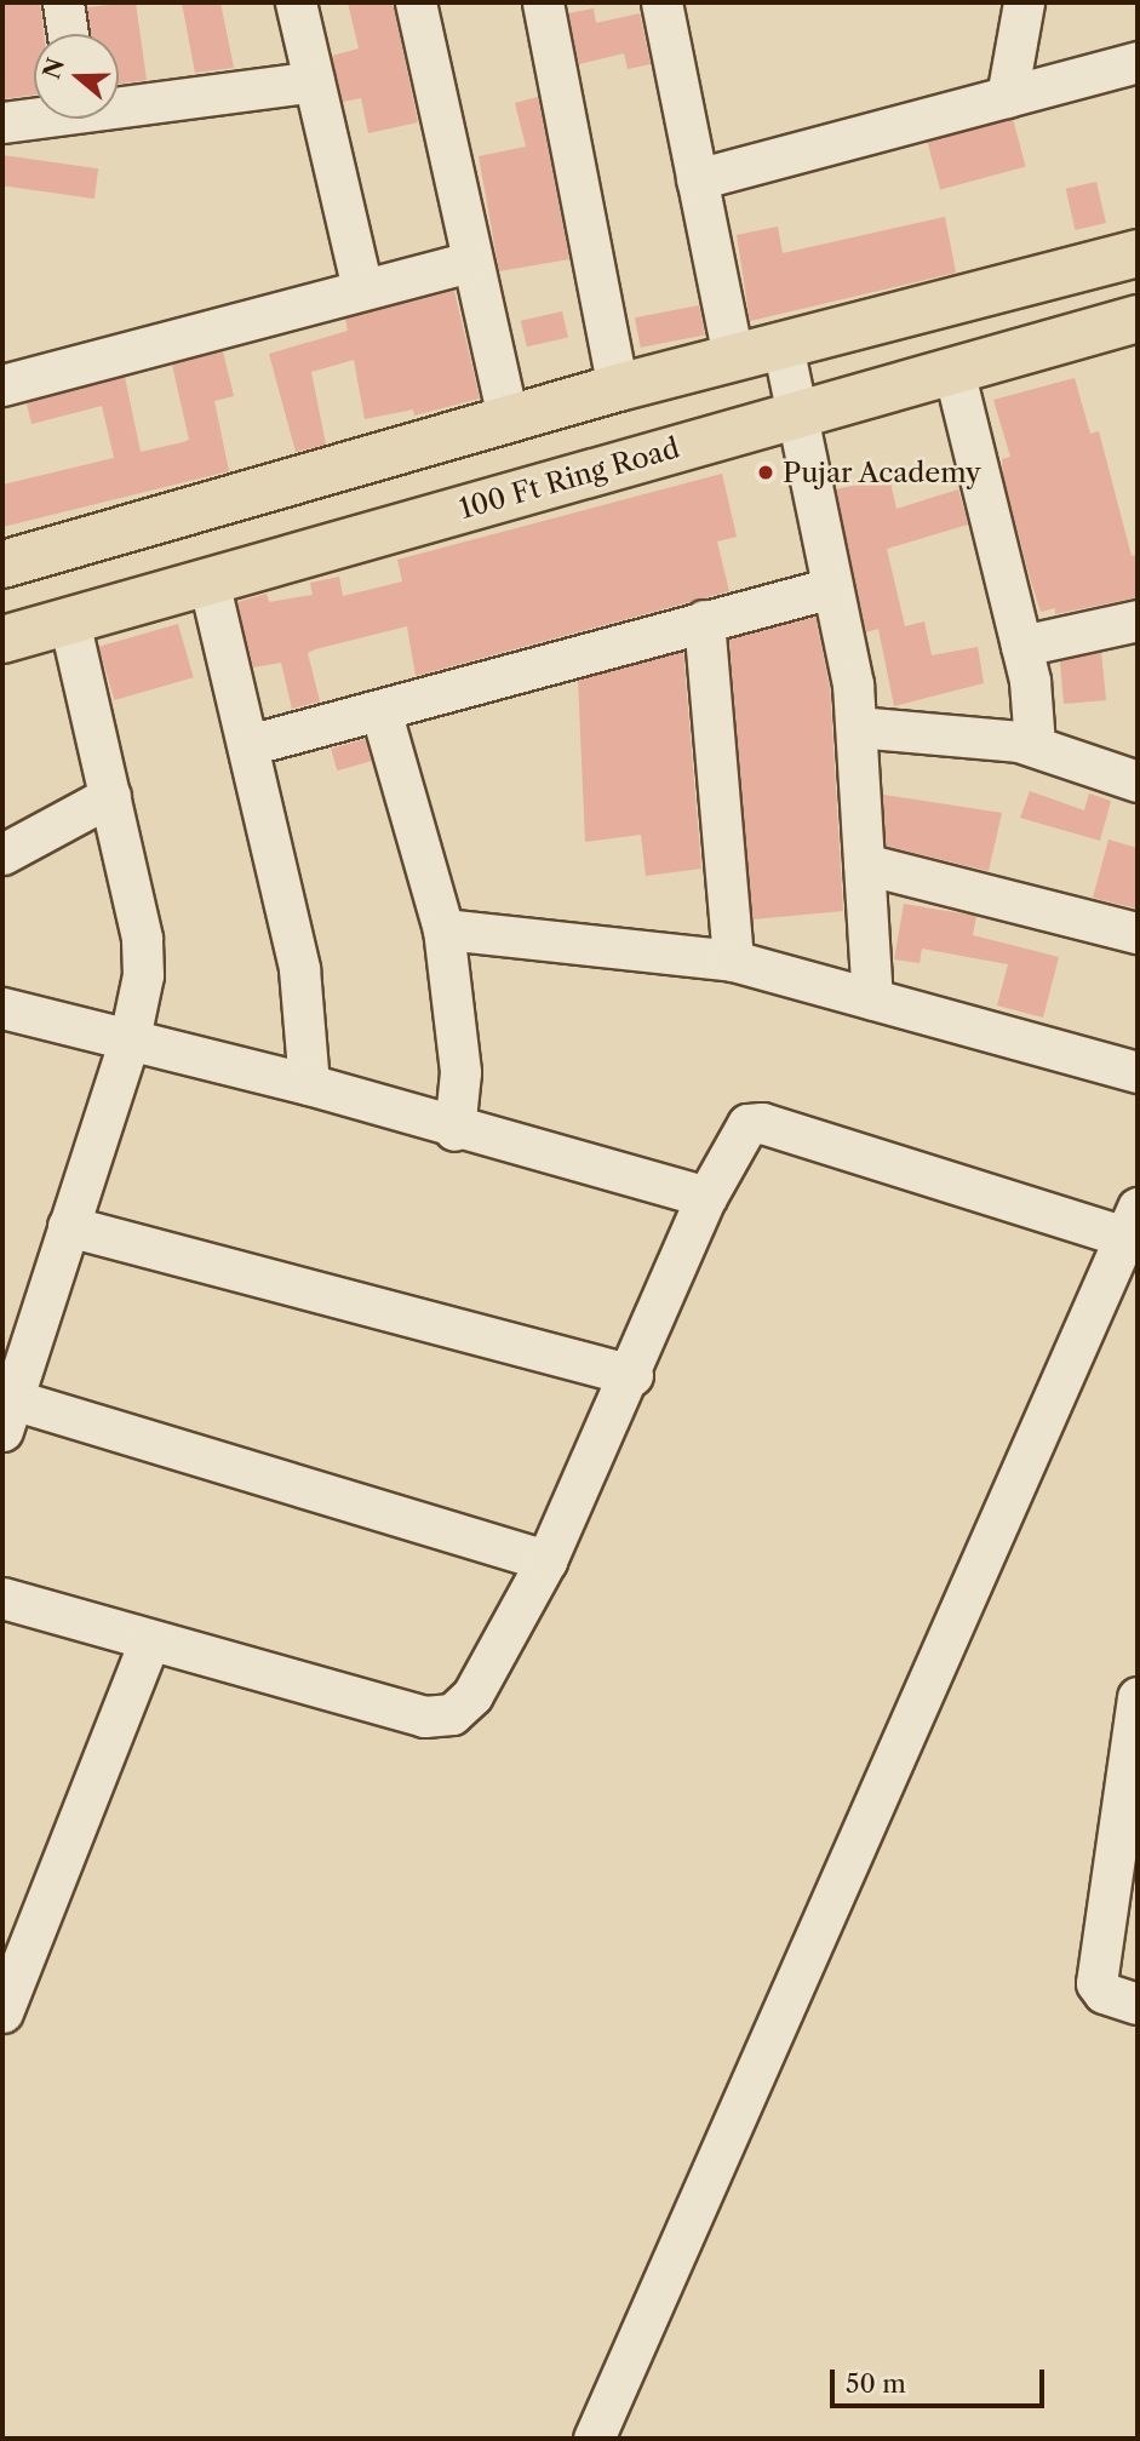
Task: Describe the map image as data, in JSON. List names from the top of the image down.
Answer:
{
  "streets": {
    "main road": ["100 Ft Ring Road"]
  },
  "places": ["Pujar Academy"],
  "scale_bar": "50 m",
  "north": "left"
}
